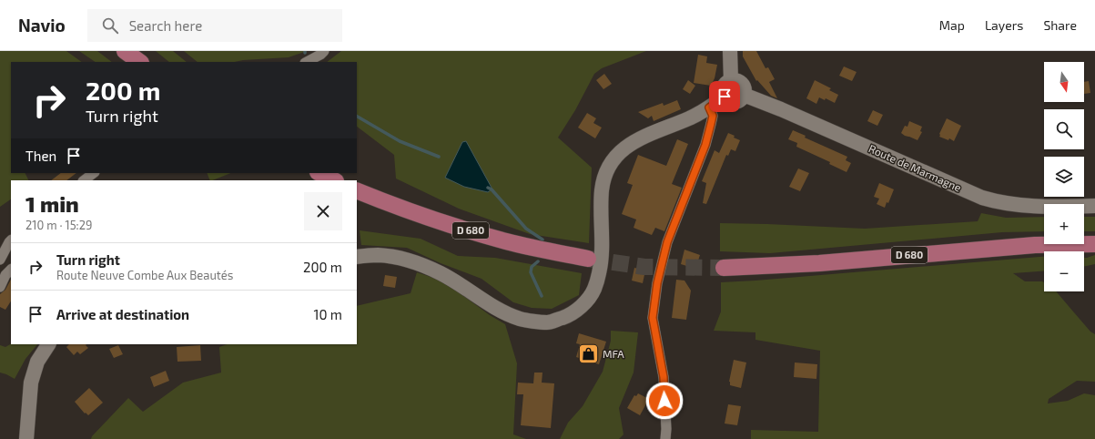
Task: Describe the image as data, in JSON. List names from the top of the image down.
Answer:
{
  "streets": {
    "main road": ["Route de Marmagne", "D 680"]
  },
  "places": {
    "shop": ["MFA"]
  },
  "north": "bottom",
  "page": {
    "header": "Navio",
    "search": "Search here",
    "nav": ["Map", "Layers", "Share"],
    "map_buttons": ["+", "−"],
    "turn": ["200 m", "Turn right"],
    "then": "Then",
    "heading": ["1 min", "210 m · 15:29"],
    "list": [
      {
        "name": "Turn right",
        "note": "Route Neuve Combe Aux Beautés",
        "value": "200 m"
      },
      {
        "name": "Arrive at destination",
        "value": "10 m"
      }
    ]
  }
}
